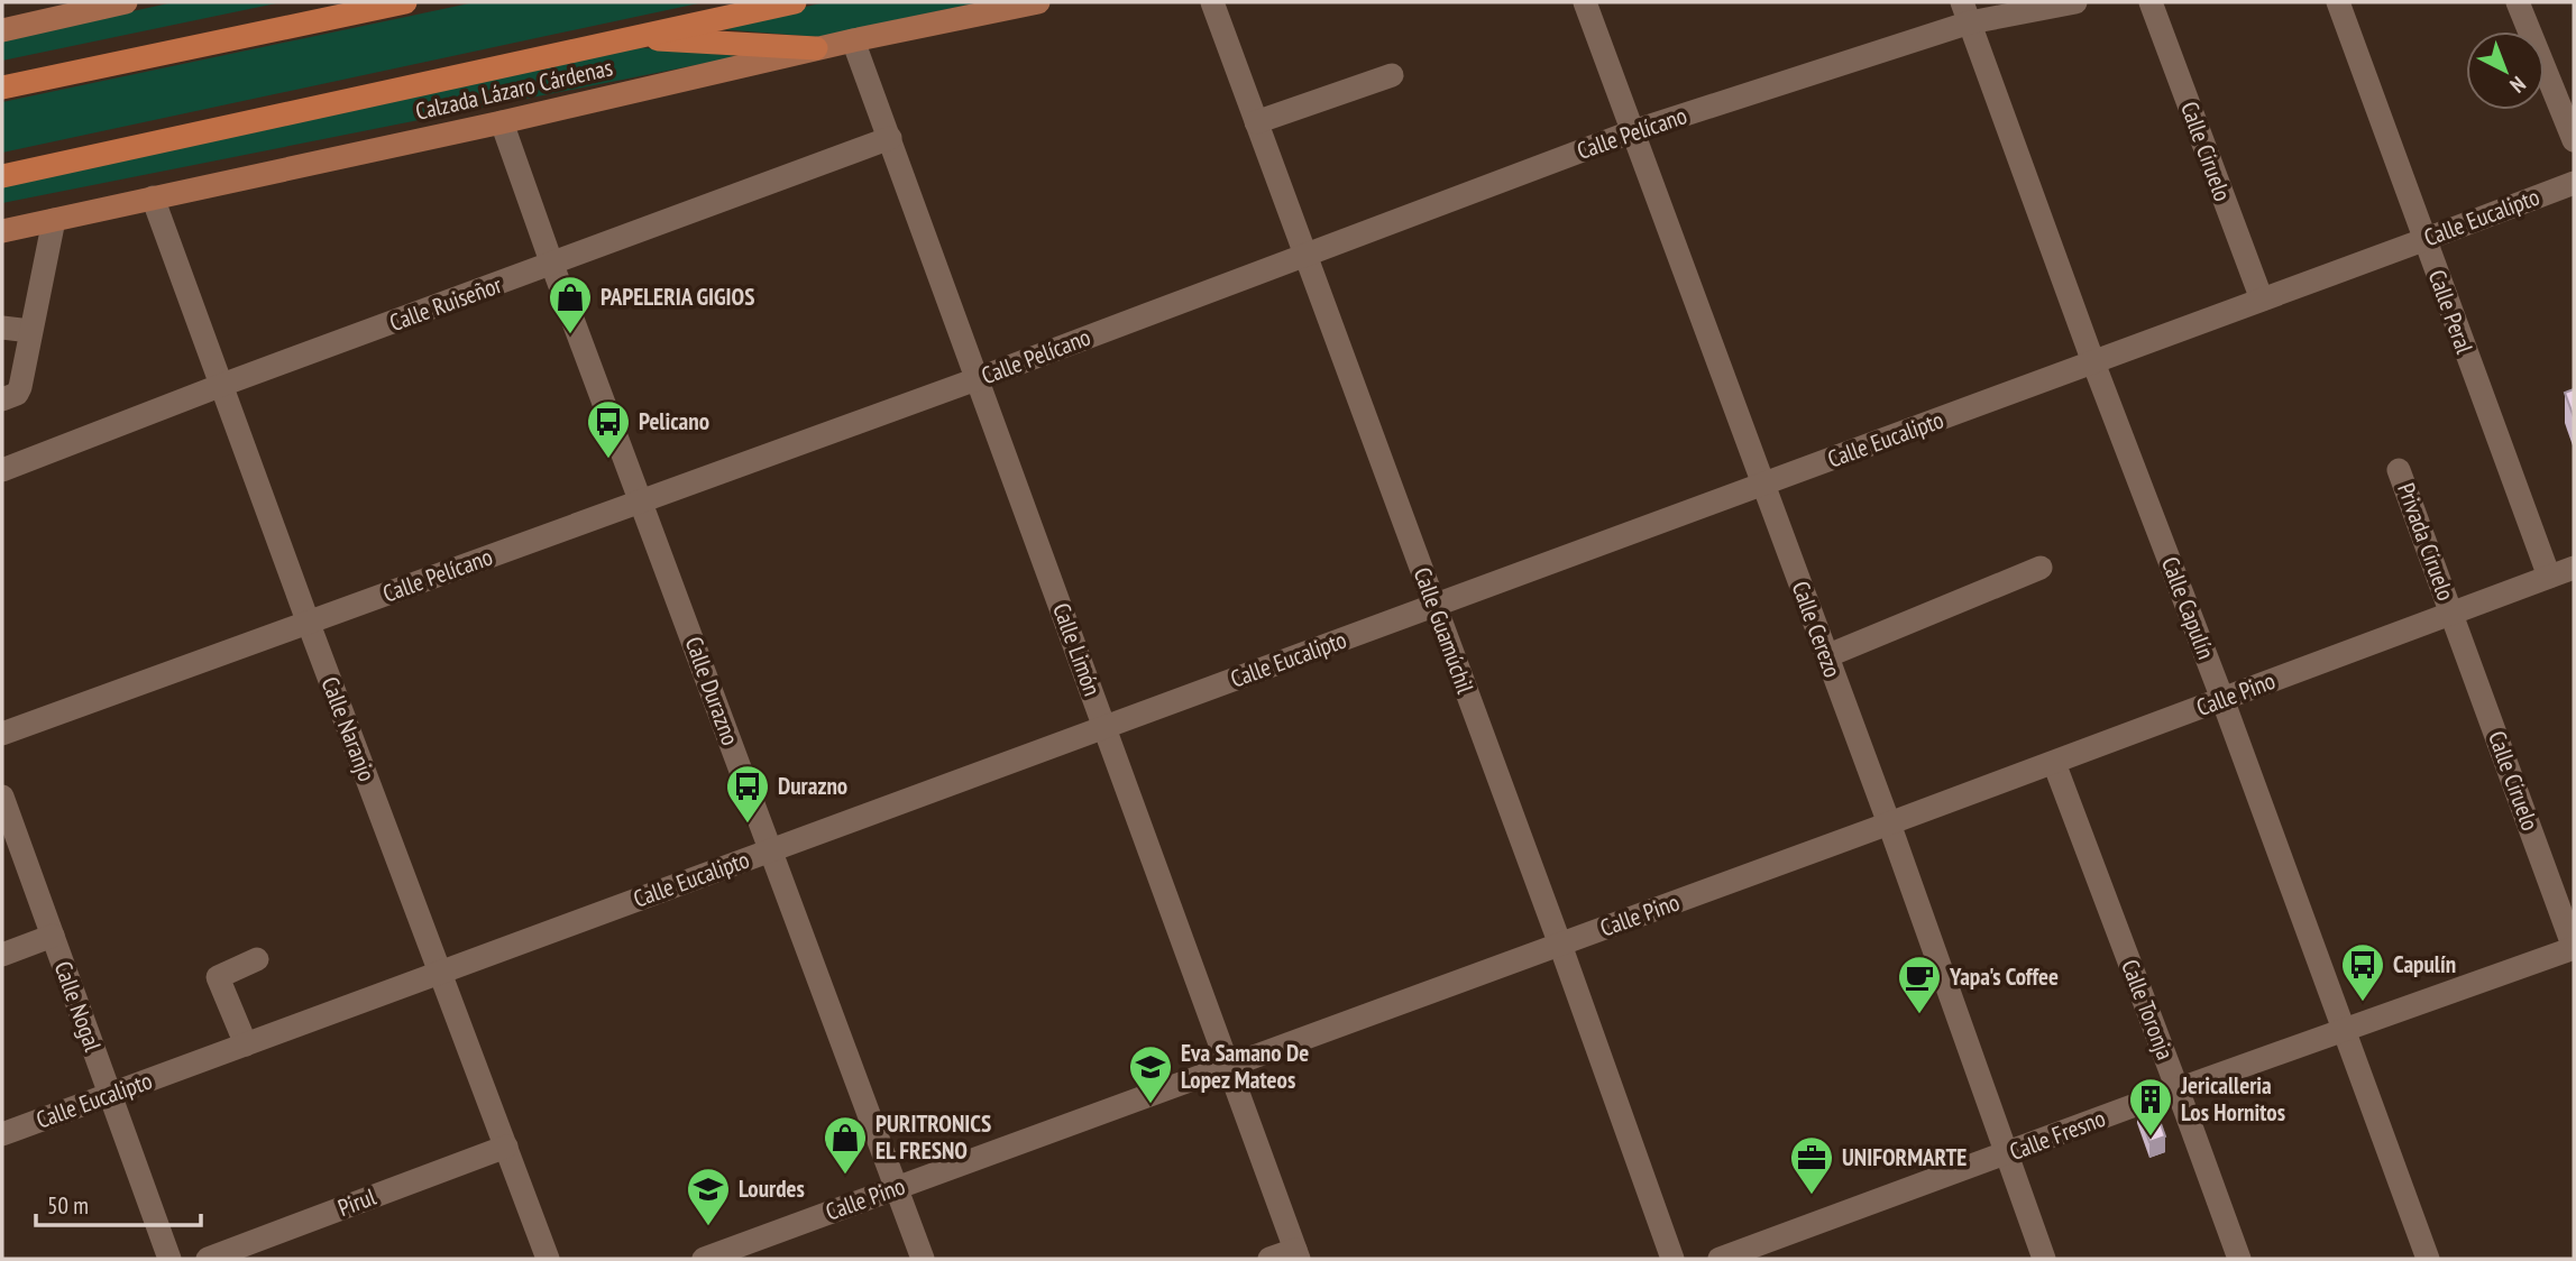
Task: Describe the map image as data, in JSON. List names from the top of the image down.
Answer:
{
  "streets": {
    "highway": ["Calzada Lázaro Cárdenas"],
    "street": [
      "Calle Pelícano",
      "Calle Ciruelo",
      "Calle Eucalipto",
      "Calle Ruiseñor",
      "Calle Peral",
      "Privada Ciruelo",
      "Calle Capulín",
      "Calle Cerezo",
      "Calle Guamúchil",
      "Calle Limón",
      "Calle Durazno",
      "Calle Pino",
      "Calle Naranjo",
      "Calle Nogal",
      "Calle Toronja",
      "Calle Fresno",
      "Pirul"
    ]
  },
  "crossings": [
    ["Calzada Lázaro Cárdenas", "Calle Limón"],
    ["Calzada Lázaro Cárdenas", "Calle Durazno"],
    ["Calzada Lázaro Cárdenas", "Calle Naranjo"],
    ["Calle Pelícano", "Calle Capulín"],
    ["Calle Pelícano", "Calle Cerezo"],
    ["Calle Pelícano", "Calle Guamúchil"],
    ["Calle Pelícano", "Calle Limón"],
    ["Calle Pelícano", "Calle Durazno"],
    ["Calle Pelícano", "Calle Naranjo"],
    ["Calle Ciruelo", "Calle Eucalipto"],
    ["Calle Ciruelo", "Privada Ciruelo"],
    ["Calle Ciruelo", "Calle Pino"],
    ["Calle Ciruelo", "Calle Fresno"],
    ["Calle Eucalipto", "Calle Peral"],
    ["Calle Eucalipto", "Calle Capulín"],
    ["Calle Eucalipto", "Calle Cerezo"],
    ["Calle Eucalipto", "Calle Guamúchil"],
    ["Calle Eucalipto", "Calle Limón"],
    ["Calle Eucalipto", "Calle Durazno"],
    ["Calle Eucalipto", "Calle Naranjo"],
    ["Calle Eucalipto", "Calle Nogal"],
    ["Calle Ruiseñor", "Calle Limón"],
    ["Calle Ruiseñor", "Calle Durazno"],
    ["Calle Ruiseñor", "Calle Naranjo"],
    ["Calle Peral", "Calle Pino"],
    ["Privada Ciruelo", "Calle Pino"],
    ["Calle Capulín", "Calle Pino"],
    ["Calle Capulín", "Calle Fresno"],
    ["Calle Cerezo", "Calle Pino"],
    ["Calle Cerezo", "Calle Fresno"],
    ["Calle Guamúchil", "Calle Pino"],
    ["Calle Limón", "Calle Pino"],
    ["Calle Durazno", "Calle Pino"],
    ["Calle Pino", "Calle Toronja"],
    ["Calle Naranjo", "Pirul"],
    ["Calle Toronja", "Calle Fresno"]
  ],
  "places": {
    "shop": ["PAPELERIA GIGIOS", "PURITRONICS EL FRESNO"],
    "bus stop": ["Pelicano", "Durazno", "Capulín"],
    "cafe": ["Yapa's Coffee"],
    "school or university": ["Eva Samano De Lopez Mateos", "Lourdes"],
    "building": ["Jericalleria Los Hornitos"],
    "office": ["UNIFORMARTE"]
  },
  "scale_bar": "50 m",
  "north": "bottom right"
}
